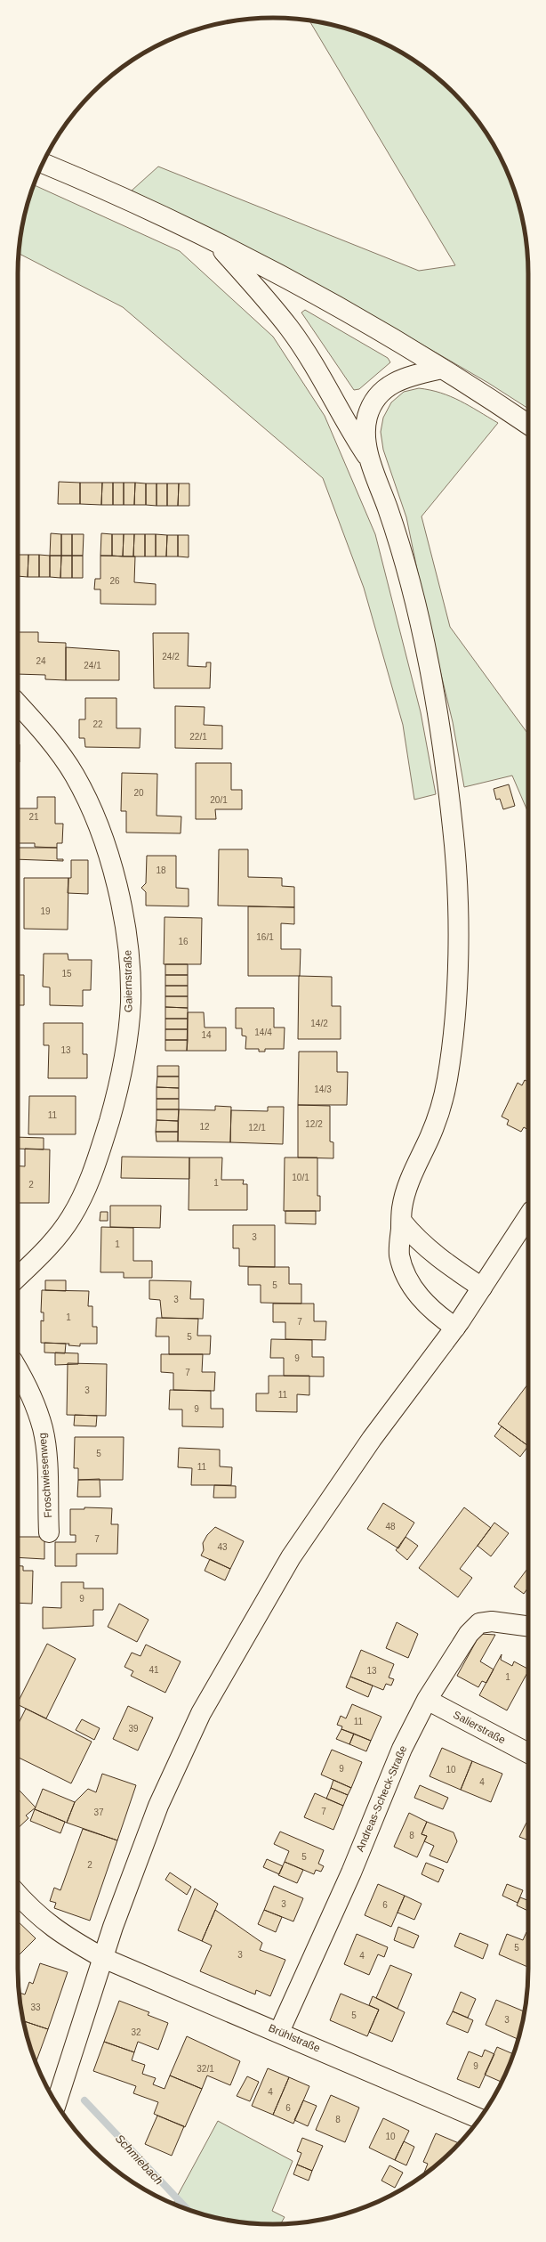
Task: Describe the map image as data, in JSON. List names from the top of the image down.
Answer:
{
  "streets": {
    "main road": [
      "Gaiernstraße",
      "Froschwiesenweg",
      "Salierstraße",
      "Andreas-Scheck-Straße",
      "Brühlstraße"
    ]
  },
  "crossings": [
    ["Salierstraße", "Andreas-Scheck-Straße"],
    ["Andreas-Scheck-Straße", "Brühlstraße"]
  ],
  "water": ["Schmiebach"],
  "house_numbers": [
    "26",
    "24/2",
    "24",
    "24/1",
    "22",
    "22/1",
    "20",
    "20/1",
    "21",
    "18",
    "19",
    "16/1",
    "16",
    "15",
    "14/2",
    "14/4",
    "14",
    "13",
    "14/3",
    "11",
    "12/2",
    "12",
    "12/1",
    "10/1",
    "1",
    "2",
    "3",
    "1",
    "5",
    "3",
    "1",
    "7",
    "5",
    "9",
    "7",
    "3",
    "11",
    "9",
    "5",
    "11",
    "48",
    "7",
    "43",
    "9",
    "41",
    "13",
    "1",
    "11",
    "39",
    "9",
    "10",
    "4",
    "7",
    "37",
    "8",
    "5",
    "2",
    "3",
    "6",
    "5",
    "3",
    "4",
    "33",
    "5",
    "3",
    "32",
    "9",
    "32/1",
    "4",
    "6",
    "8",
    "10"
  ]
}
